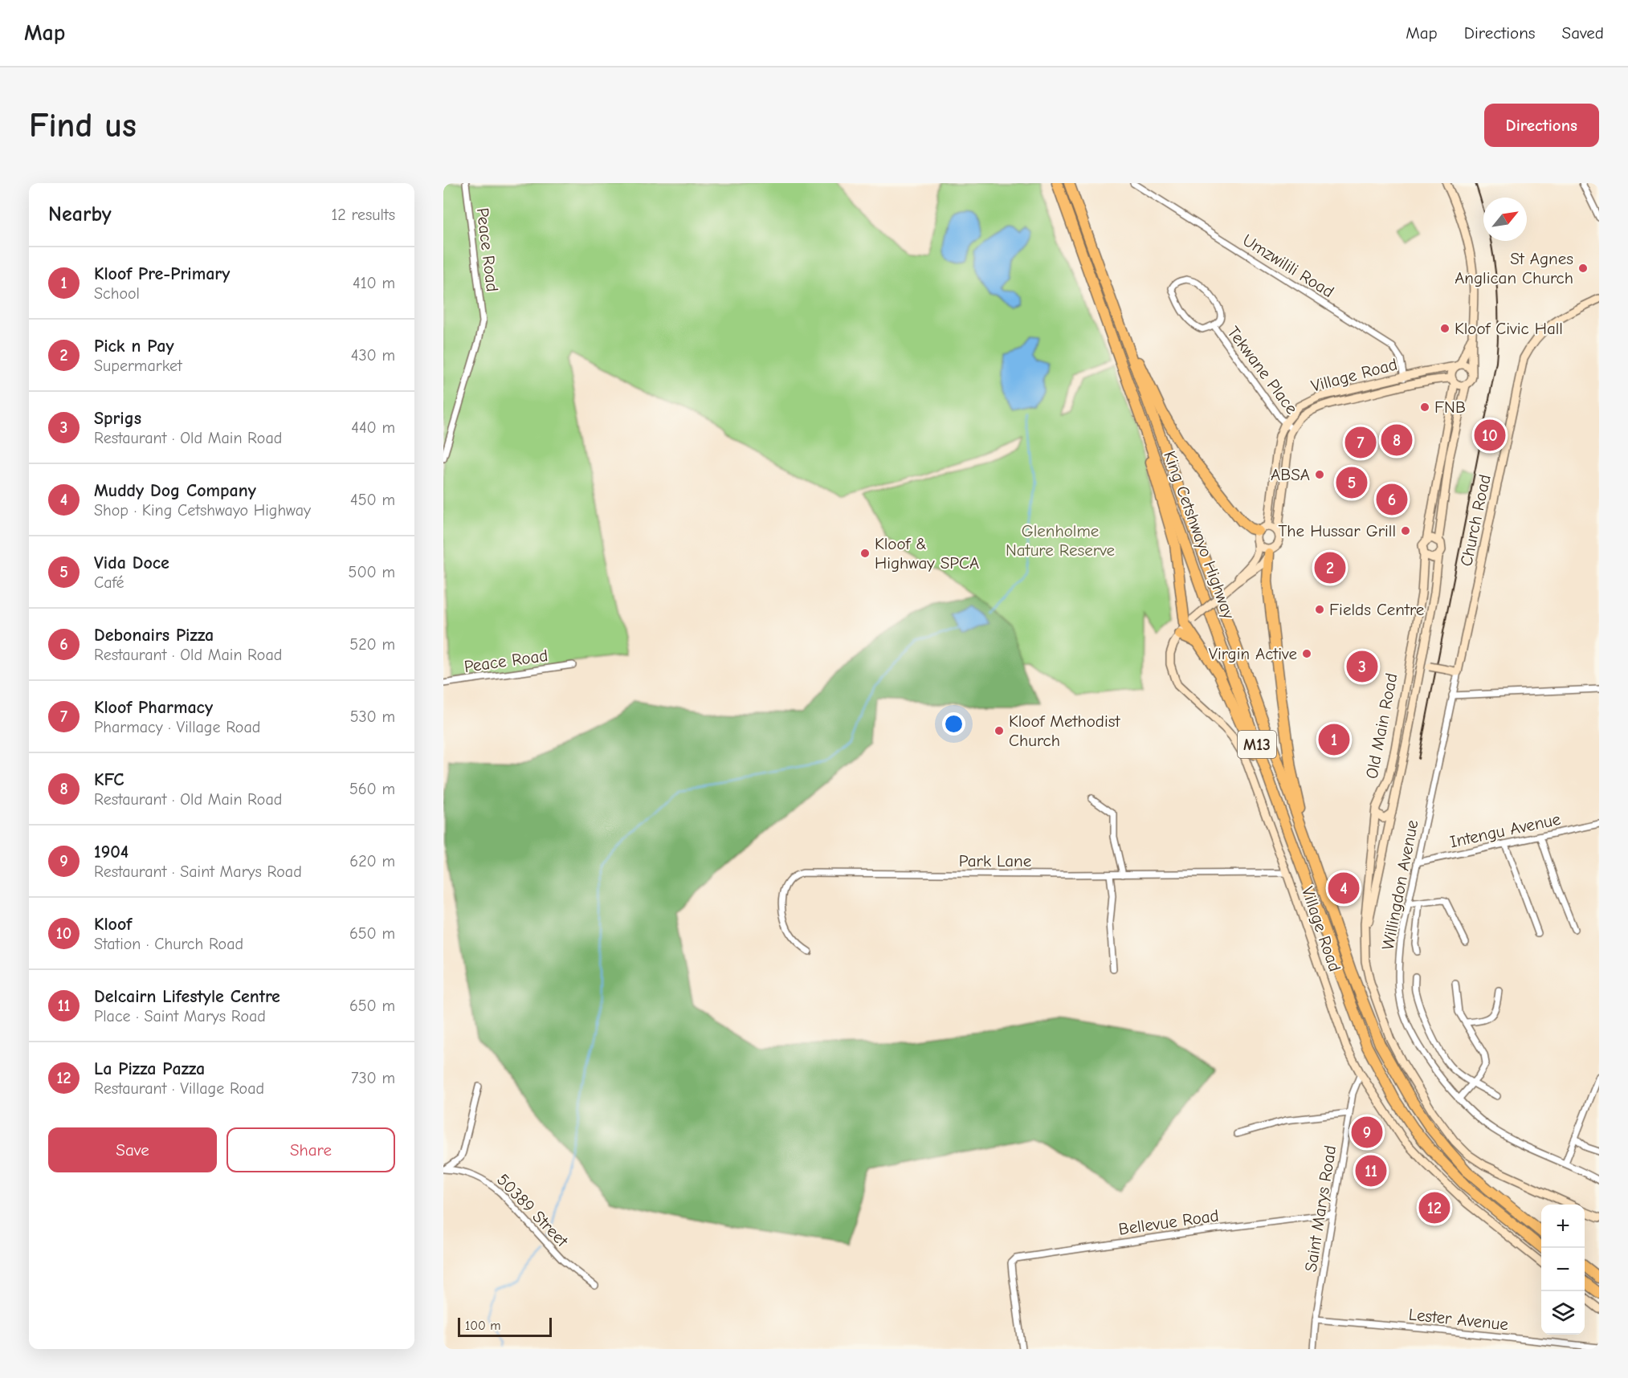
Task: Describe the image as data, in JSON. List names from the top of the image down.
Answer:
{
  "streets": {
    "highway": ["King Cetshwayo Highway", "M13"],
    "main road": ["Village Road", "Church Road", "Old Main Road"],
    "street": [
      "Peace Road",
      "Umzwilili Road",
      "Tekwane Place",
      "Intengu Avenue",
      "Park Lane",
      "Willingdon Avenue",
      "Saint Marys Road",
      "50389 Street",
      "Bellevue Road",
      "Lester Avenue"
    ]
  },
  "crossings": [
    ["Umzwilili Road", "Village Road"],
    ["Tekwane Place", "Village Road"],
    ["Village Road", "Park Lane"],
    ["Village Road", "Saint Marys Road"],
    ["Church Road", "Willingdon Avenue"],
    ["Intengu Avenue", "Willingdon Avenue"],
    ["Saint Marys Road", "Bellevue Road"],
    ["Saint Marys Road", "Lester Avenue"]
  ],
  "parks": ["Glenholme Nature Reserve"],
  "places": [
    "St Agnes Anglican Church",
    "Kloof Civic Hall",
    "FNB",
    "ABSA",
    "The Hussar Grill",
    "Kloof & Highway SPCA",
    "Fields Centre",
    "Virgin Active",
    "Kloof Methodist Church"
  ],
  "scale_bar": "100 m",
  "north": "top right",
  "page": {
    "header": "Map",
    "nav": ["Map", "Directions", "Saved"],
    "buttons": [
      "Directions",
      ["Save", "Share"]
    ],
    "title": "Find us",
    "heading": ["Nearby", "12 results"],
    "list": [
      {
        "mark": "1",
        "name": "Kloof Pre-Primary",
        "note": "School",
        "value": "410 m"
      },
      {
        "mark": "2",
        "name": "Pick n Pay",
        "note": "Supermarket",
        "value": "430 m"
      },
      {
        "mark": "3",
        "name": "Sprigs",
        "note": "Restaurant · Old Main Road",
        "value": "440 m"
      },
      {
        "mark": "4",
        "name": "Muddy Dog Company",
        "note": "Shop · King Cetshwayo Highway",
        "value": "450 m"
      },
      {
        "mark": "5",
        "name": "Vida Doce",
        "note": "Café",
        "value": "500 m"
      },
      {
        "mark": "6",
        "name": "Debonairs Pizza",
        "note": "Restaurant · Old Main Road",
        "value": "520 m"
      },
      {
        "mark": "7",
        "name": "Kloof Pharmacy",
        "note": "Pharmacy · Village Road",
        "value": "530 m"
      },
      {
        "mark": "8",
        "name": "KFC",
        "note": "Restaurant · Old Main Road",
        "value": "560 m"
      },
      {
        "mark": "9",
        "name": "1904",
        "note": "Restaurant · Saint Marys Road",
        "value": "620 m"
      },
      {
        "mark": "10",
        "name": "Kloof",
        "note": "Station · Church Road",
        "value": "650 m"
      },
      {
        "mark": "11",
        "name": "Delcairn Lifestyle Centre",
        "note": "Place · Saint Marys Road",
        "value": "650 m"
      },
      {
        "mark": "12",
        "name": "La Pizza Pazza",
        "note": "Restaurant · Village Road",
        "value": "730 m"
      }
    ],
    "pins": [
      "10",
      "8",
      "7",
      "5",
      "6",
      "2",
      "3",
      "1",
      "4",
      "9",
      "11",
      "12"
    ],
    "map_buttons": ["+", "−"],
    "scale": "100 m"
  }
}
